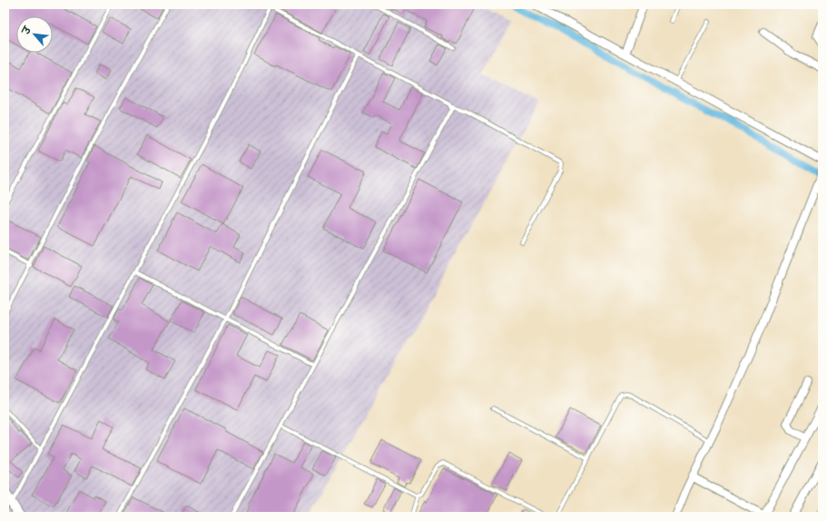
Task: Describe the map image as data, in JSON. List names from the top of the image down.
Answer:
{
  "north": "top left"
}
